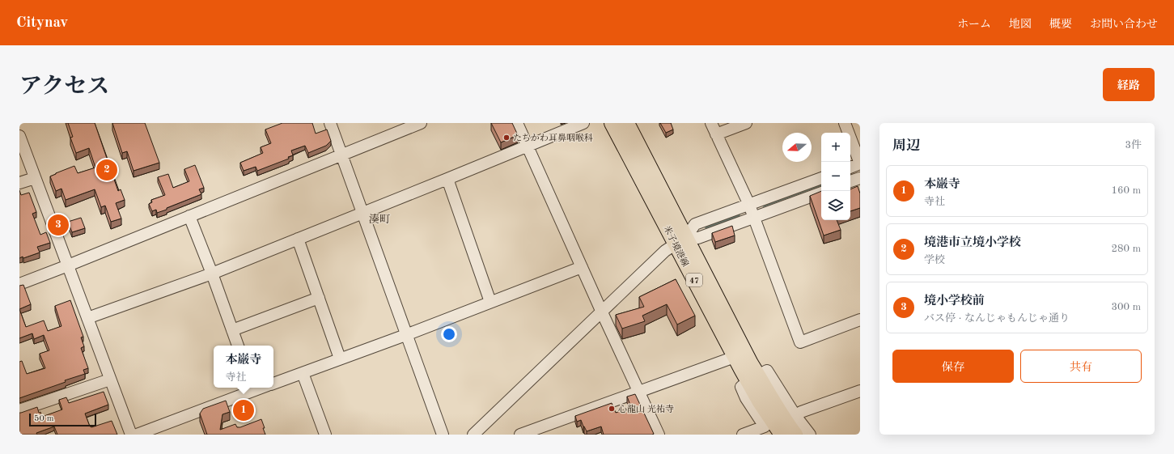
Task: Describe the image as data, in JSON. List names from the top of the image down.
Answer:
{
  "streets": {
    "main road": ["米子境港線", "47"]
  },
  "districts": ["湊町"],
  "places": ["たちかわ耳鼻咽喉科", "心龍山 光祐寺"],
  "scale_bar": "50 m",
  "north": "left",
  "page": {
    "header": "Citynav",
    "nav": [
      "ホーム",
      "地図",
      "概要",
      "お問い合わせ"
    ],
    "title": "アクセス",
    "buttons": [
      "経路",
      ["保存", "共有"]
    ],
    "heading": ["周辺", "3件"],
    "map_buttons": ["+", "−"],
    "pins": ["2", "3", "1"],
    "list": [
      {
        "mark": "1",
        "name": "本巌寺",
        "note": "寺社",
        "value": "160 m"
      },
      {
        "mark": "2",
        "name": "境港市立境小学校",
        "note": "学校",
        "value": "280 m"
      },
      {
        "mark": "3",
        "name": "境小学校前",
        "note": "バス停 · なんじゃもんじゃ通り",
        "value": "300 m"
      }
    ],
    "popup": ["本巌寺", "寺社"],
    "scale": "50 m"
  }
}
